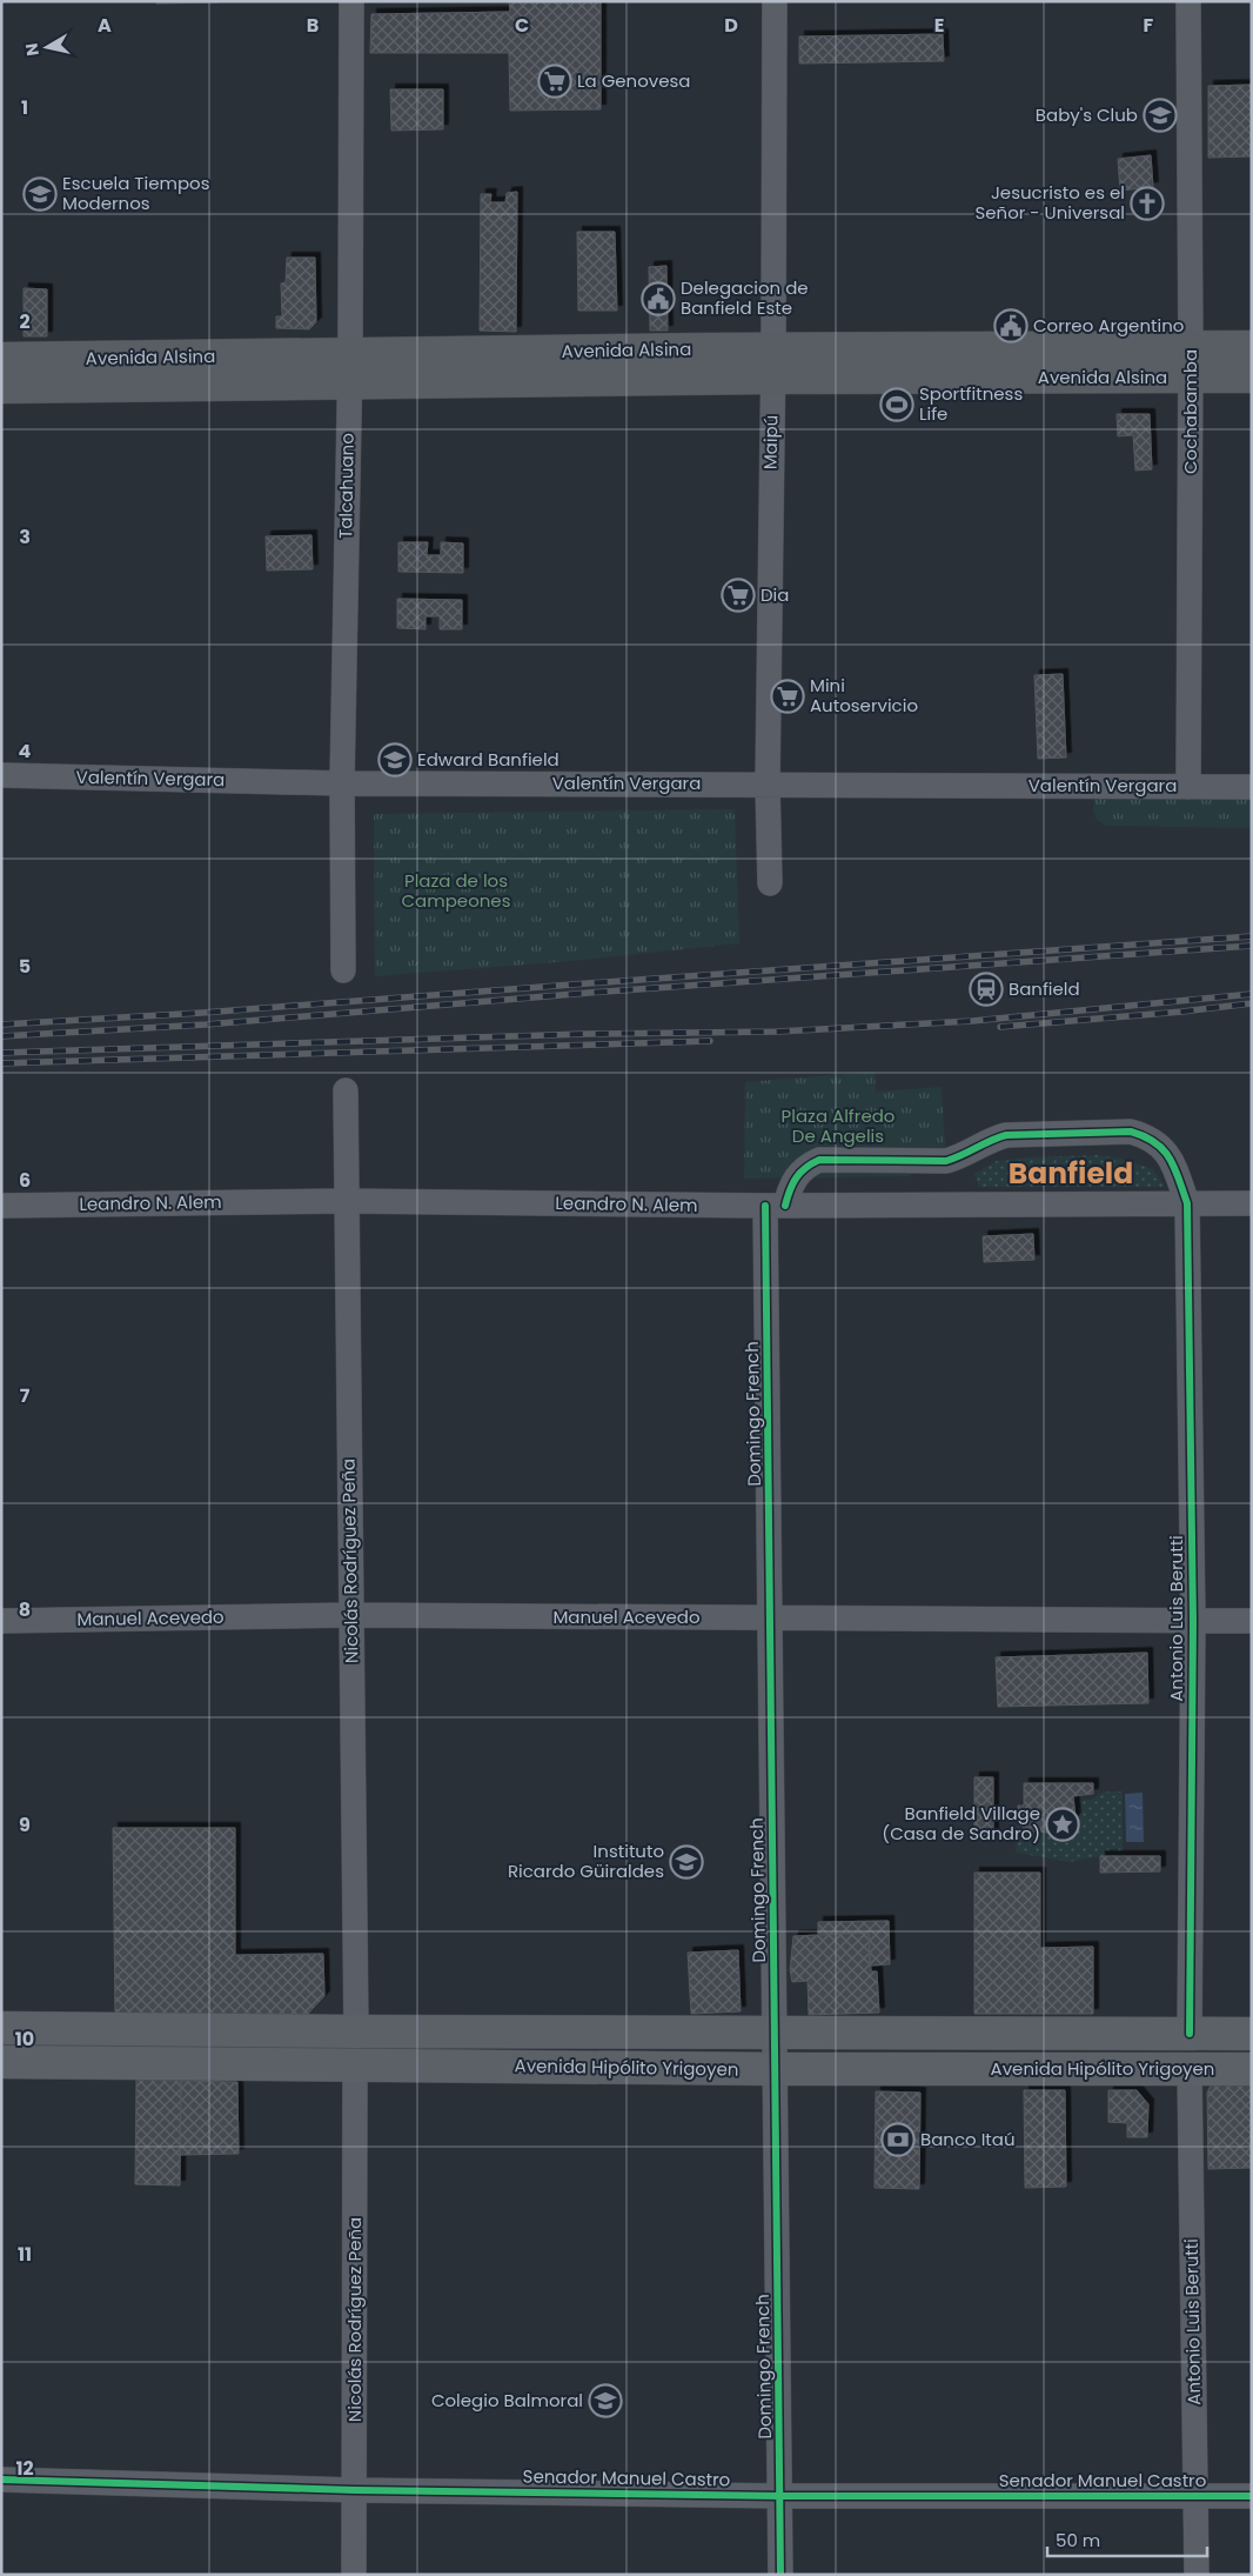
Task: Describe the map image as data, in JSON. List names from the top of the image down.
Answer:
{
  "streets": {
    "main road": ["Avenida Alsina", "Avenida Hipólito Yrigoyen"],
    "street": [
      "Cochabamba",
      "Maipú",
      "Talcahuano",
      "Valentín Vergara",
      "Leandro N. Alem",
      "Domingo French",
      "Nicolás Rodríguez Peña",
      "Manuel Acevedo",
      "Antonio Luis Berutti",
      "Senador Manuel Castro"
    ]
  },
  "crossings": [
    ["Avenida Alsina", "Cochabamba"],
    ["Avenida Alsina", "Maipú"],
    ["Avenida Alsina", "Talcahuano"],
    ["Cochabamba", "Valentín Vergara"],
    ["Maipú", "Valentín Vergara"],
    ["Talcahuano", "Valentín Vergara"],
    ["Leandro N. Alem", "Domingo French"],
    ["Leandro N. Alem", "Nicolás Rodríguez Peña"],
    ["Leandro N. Alem", "Antonio Luis Berutti"],
    ["Domingo French", "Manuel Acevedo"],
    ["Domingo French", "Antonio Luis Berutti"],
    ["Domingo French", "Avenida Hipólito Yrigoyen"],
    ["Domingo French", "Senador Manuel Castro"],
    ["Nicolás Rodríguez Peña", "Manuel Acevedo"],
    ["Nicolás Rodríguez Peña", "Avenida Hipólito Yrigoyen"],
    ["Nicolás Rodríguez Peña", "Senador Manuel Castro"],
    ["Manuel Acevedo", "Antonio Luis Berutti"],
    ["Antonio Luis Berutti", "Avenida Hipólito Yrigoyen"],
    ["Antonio Luis Berutti", "Senador Manuel Castro"]
  ],
  "districts": ["Banfield"],
  "parks": ["Plaza de los Campeones", "Plaza Alfredo De Angelis"],
  "places": {
    "supermarket": ["La Genovesa", "Dia", "Mini Autoservicio"],
    "school or university": [
      "Baby's Club",
      "Escuela Tiempos Modernos",
      "Edward Banfield",
      "Instituto Ricardo Güiraldes",
      "Colegio Balmoral"
    ],
    "church": ["Jesucristo es el Señor - Universal"],
    "public building": ["Delegacion de Banfield Este", "Correo Argentino"],
    "sports": ["Sportfitness Life"],
    "station": ["Banfield"],
    "place": ["Banfield Village (Casa de Sandro)"],
    "bank": ["Banco Itaú"]
  },
  "scale_bar": "50 m",
  "north": "left",
  "grid": {
    "columns": [
      "A",
      "B",
      "C",
      "D",
      "E",
      "F"
    ],
    "rows": [
      "1",
      "2",
      "3",
      "4",
      "5",
      "6",
      "7",
      "8",
      "9",
      "10",
      "11",
      "12"
    ]
  }
}
